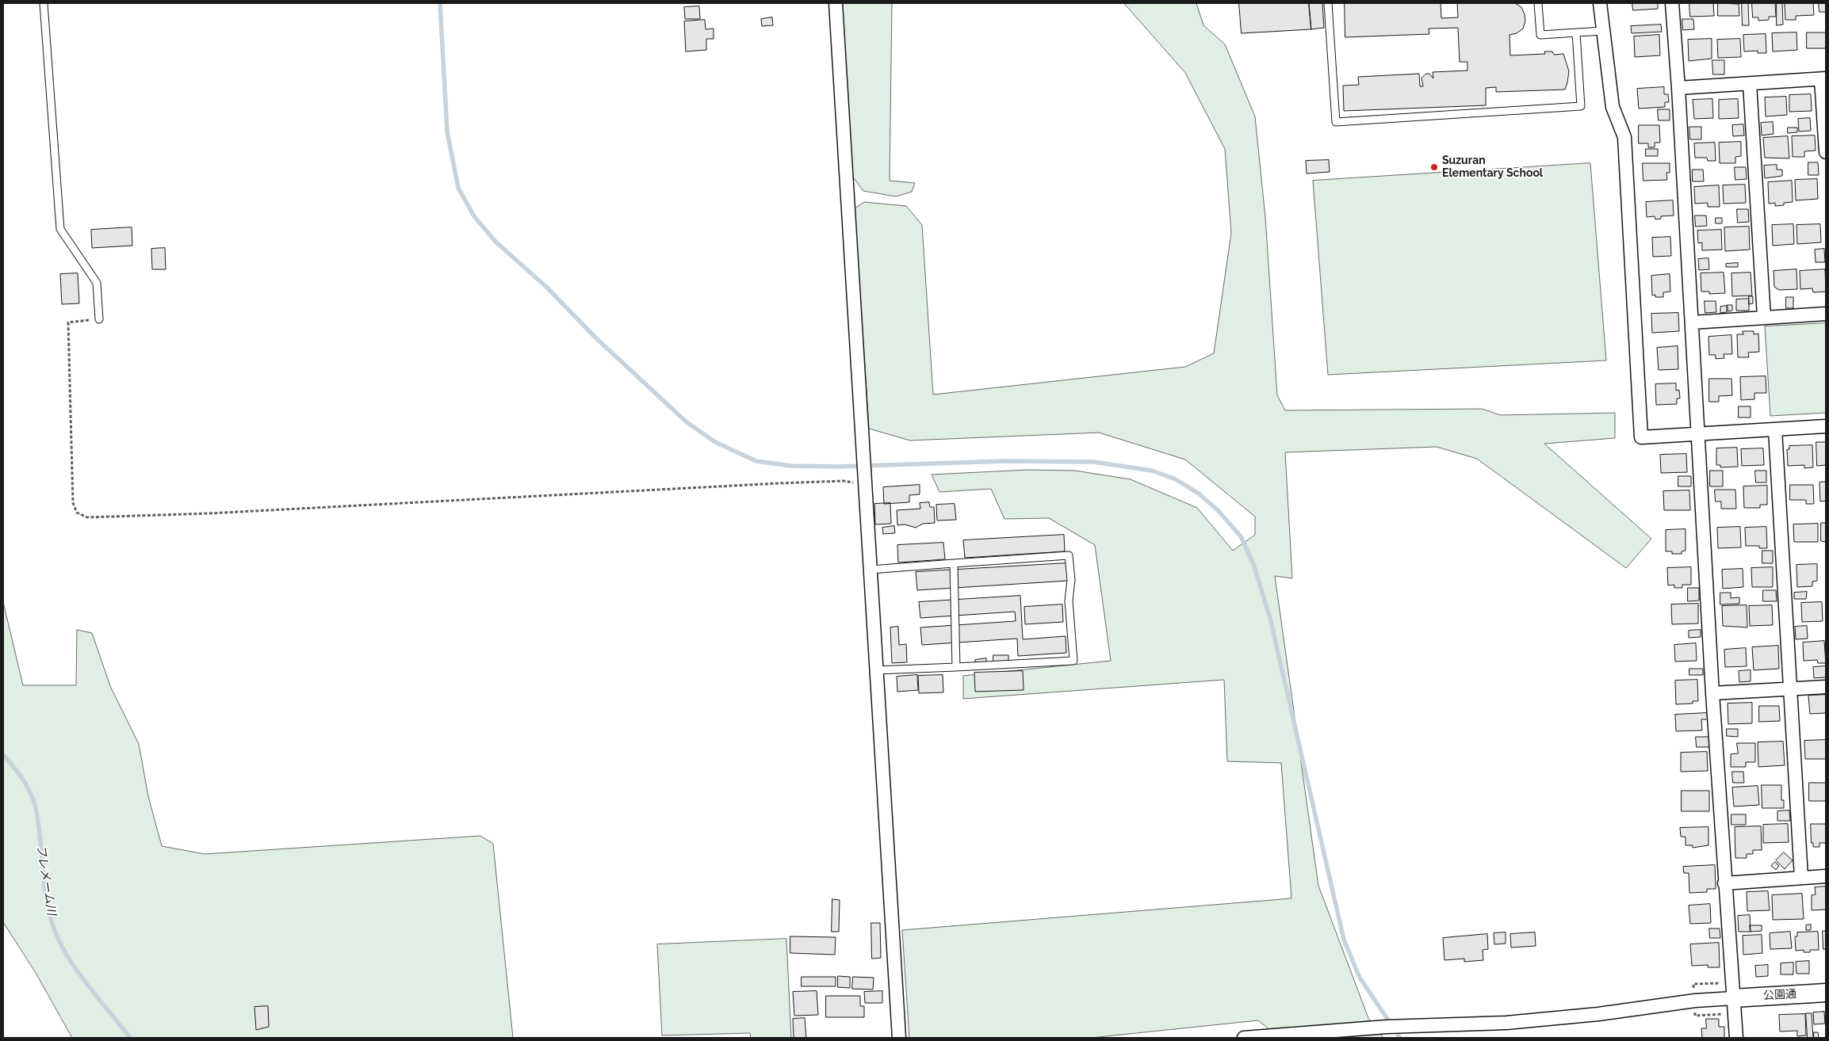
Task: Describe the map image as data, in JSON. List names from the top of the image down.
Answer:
{
  "streets": {
    "street": ["公園通"]
  },
  "water": ["フレメーム川"],
  "places": ["Suzuran Elementary School"]
}
